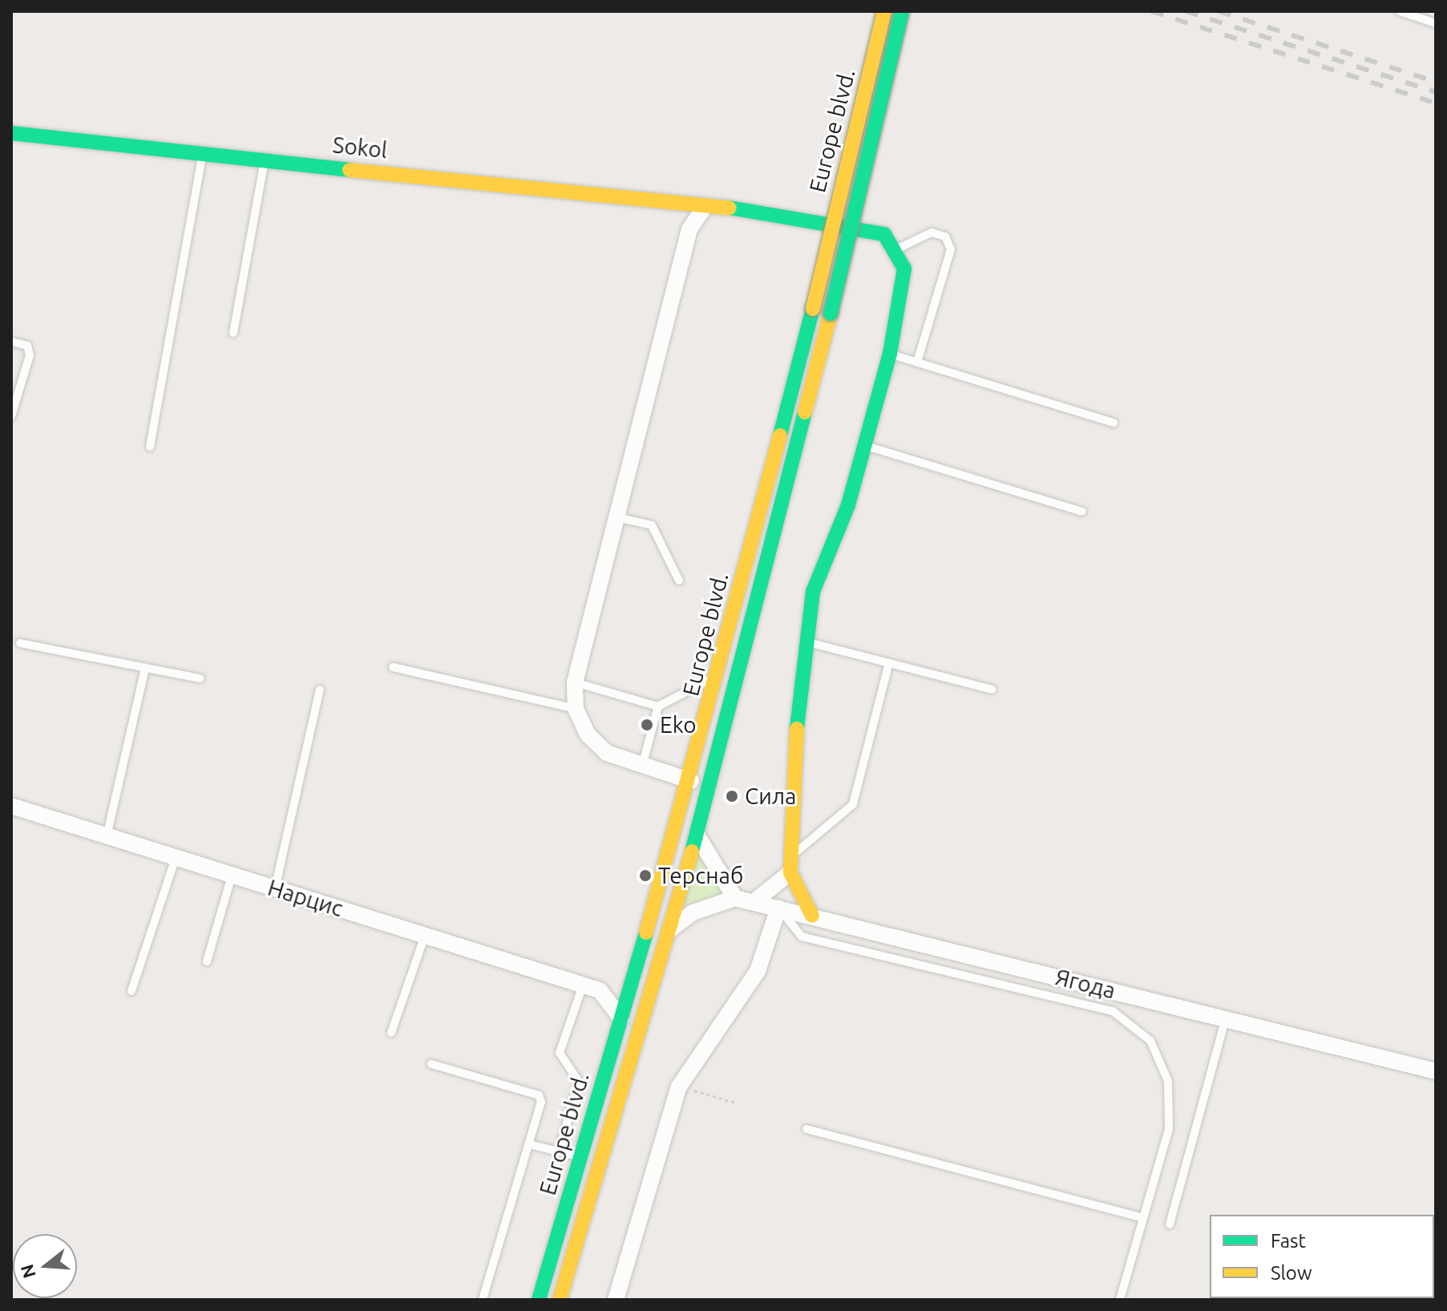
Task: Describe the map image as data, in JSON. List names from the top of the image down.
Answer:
{
  "streets": {
    "main road": ["Europe blvd.", "Sokol"],
    "street": ["Нарцис", "Ягода"]
  },
  "places": ["Eko", "Сила", "Терснаб"],
  "legend": ["Fast", "Slow"],
  "north": "left"
}
